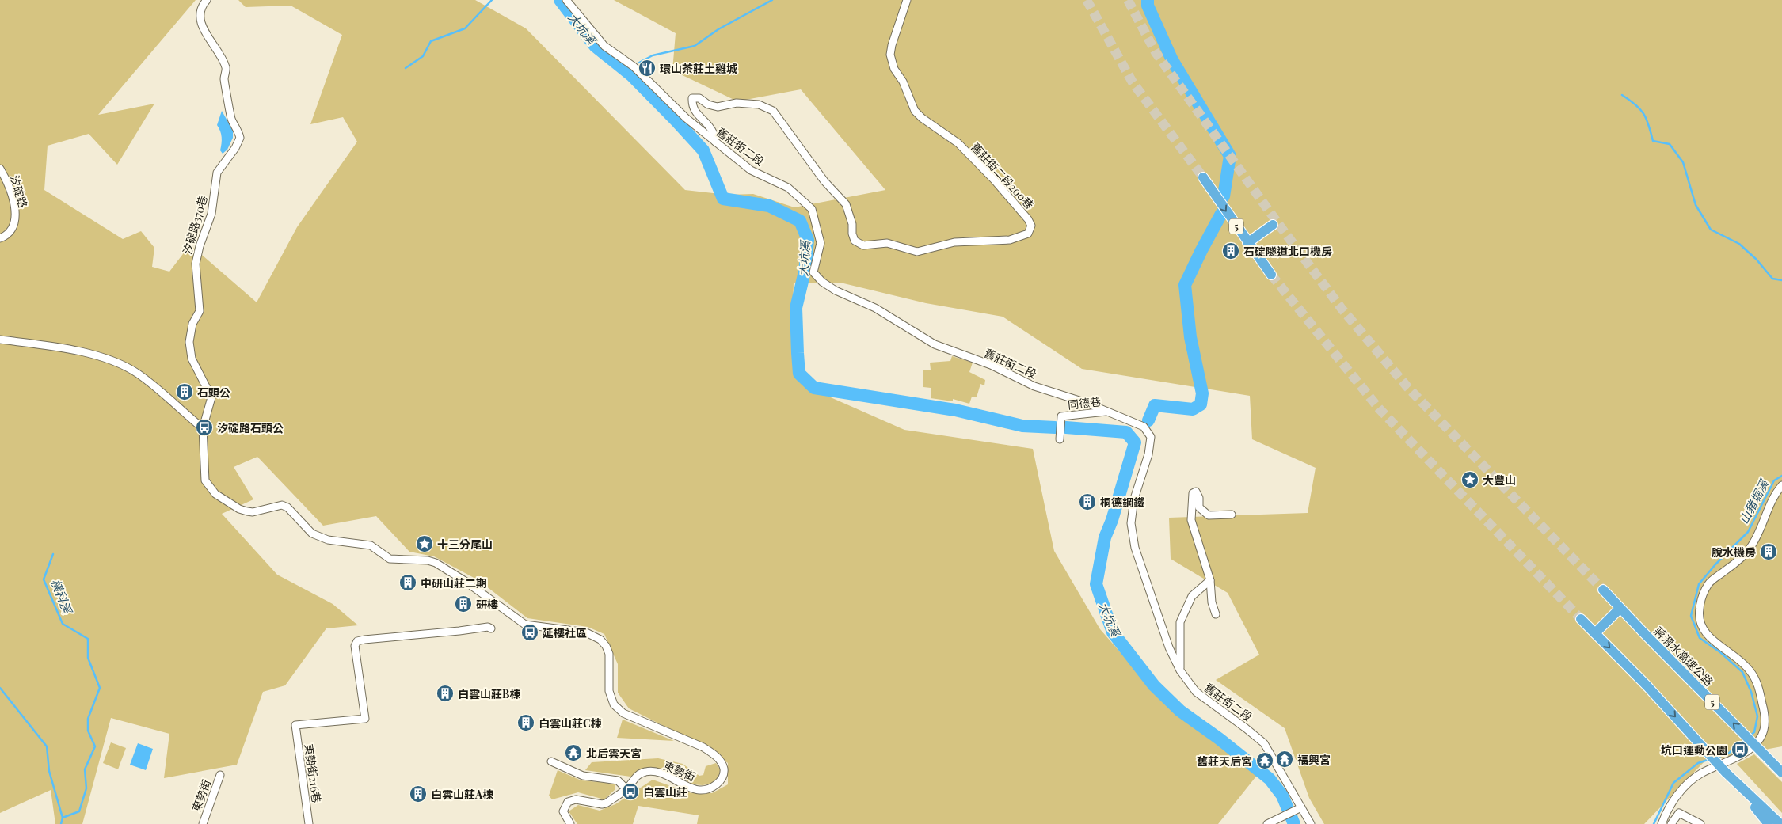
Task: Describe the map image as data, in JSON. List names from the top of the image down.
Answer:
{
  "streets": {
    "highway": ["5", "蔣渭水高速公路"],
    "street": [
      "舊莊街二段",
      "舊莊街二段200巷",
      "汐碇路",
      "汐碇路370巷",
      "同德巷",
      "東勢街",
      "東勢街216巷"
    ]
  },
  "crossings": [
    ["舊莊街二段", "舊莊街二段200巷"],
    ["舊莊街二段", "同德巷"],
    ["汐碇路370巷", "東勢街"]
  ],
  "water": ["大坑溪", "山豬堀溪", "橫科溪"],
  "places": {
    "restaurant": ["環山茶莊土雞城"],
    "building": [
      "石碇隧道北口機房",
      "石頭公",
      "桐德鋼鐵",
      "脫水機房",
      "中研山莊二期",
      "研樓",
      "白雲山莊B棟",
      "白雲山莊C棟",
      "白雲山莊A棟"
    ],
    "bus stop": [
      "汐碇路石頭公",
      "延樓社區",
      "坑口運動公園",
      "白雲山莊"
    ],
    "place": ["大豐山", "十三分尾山"],
    "temple": ["北后雲天宮", "福興宮", "舊莊天后宮"]
  }
}
